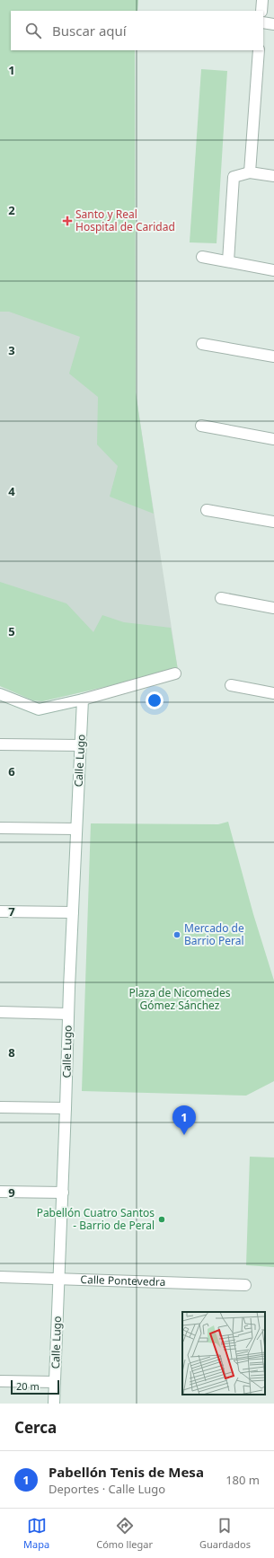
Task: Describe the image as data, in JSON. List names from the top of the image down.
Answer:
{
  "streets": {
    "street": ["Calle Lugo", "Calle Pontevedra"]
  },
  "crossings": [
    ["Calle Lugo", "Calle Pontevedra"]
  ],
  "parks": ["Plaza de Nicomedes Gómez Sánchez"],
  "places": {
    "health": ["Santo y Real Hospital de Caridad"],
    "other": ["Mercado de Barrio Peral", "Pabellón Cuatro Santos - Barrio de Peral"]
  },
  "scale_bar": "20 m",
  "page": {
    "search": "Buscar aquí",
    "pins": "1",
    "scale": "20 m",
    "heading": "Cerca",
    "list": [
      {
        "mark": "1",
        "name": "Pabellón Tenis de Mesa",
        "note": "Deportes · Calle Lugo",
        "value": "180 m"
      }
    ],
    "nav": ["Mapa", "Cómo llegar", "Guardados"]
  },
  "grid": {
    "rows": [
      "1",
      "2",
      "3",
      "4",
      "5",
      "6",
      "7",
      "8",
      "9"
    ]
  }
}
